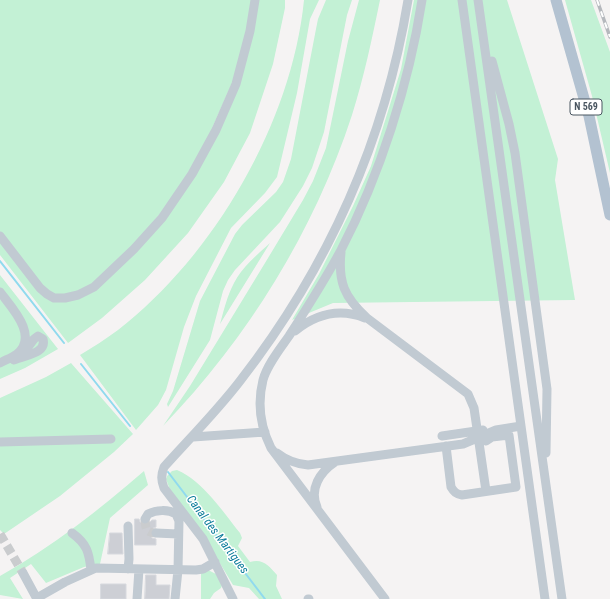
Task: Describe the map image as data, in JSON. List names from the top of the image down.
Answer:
{
  "streets": {
    "main road": ["N 569"]
  },
  "water": ["Canal des Martigues"]
}
